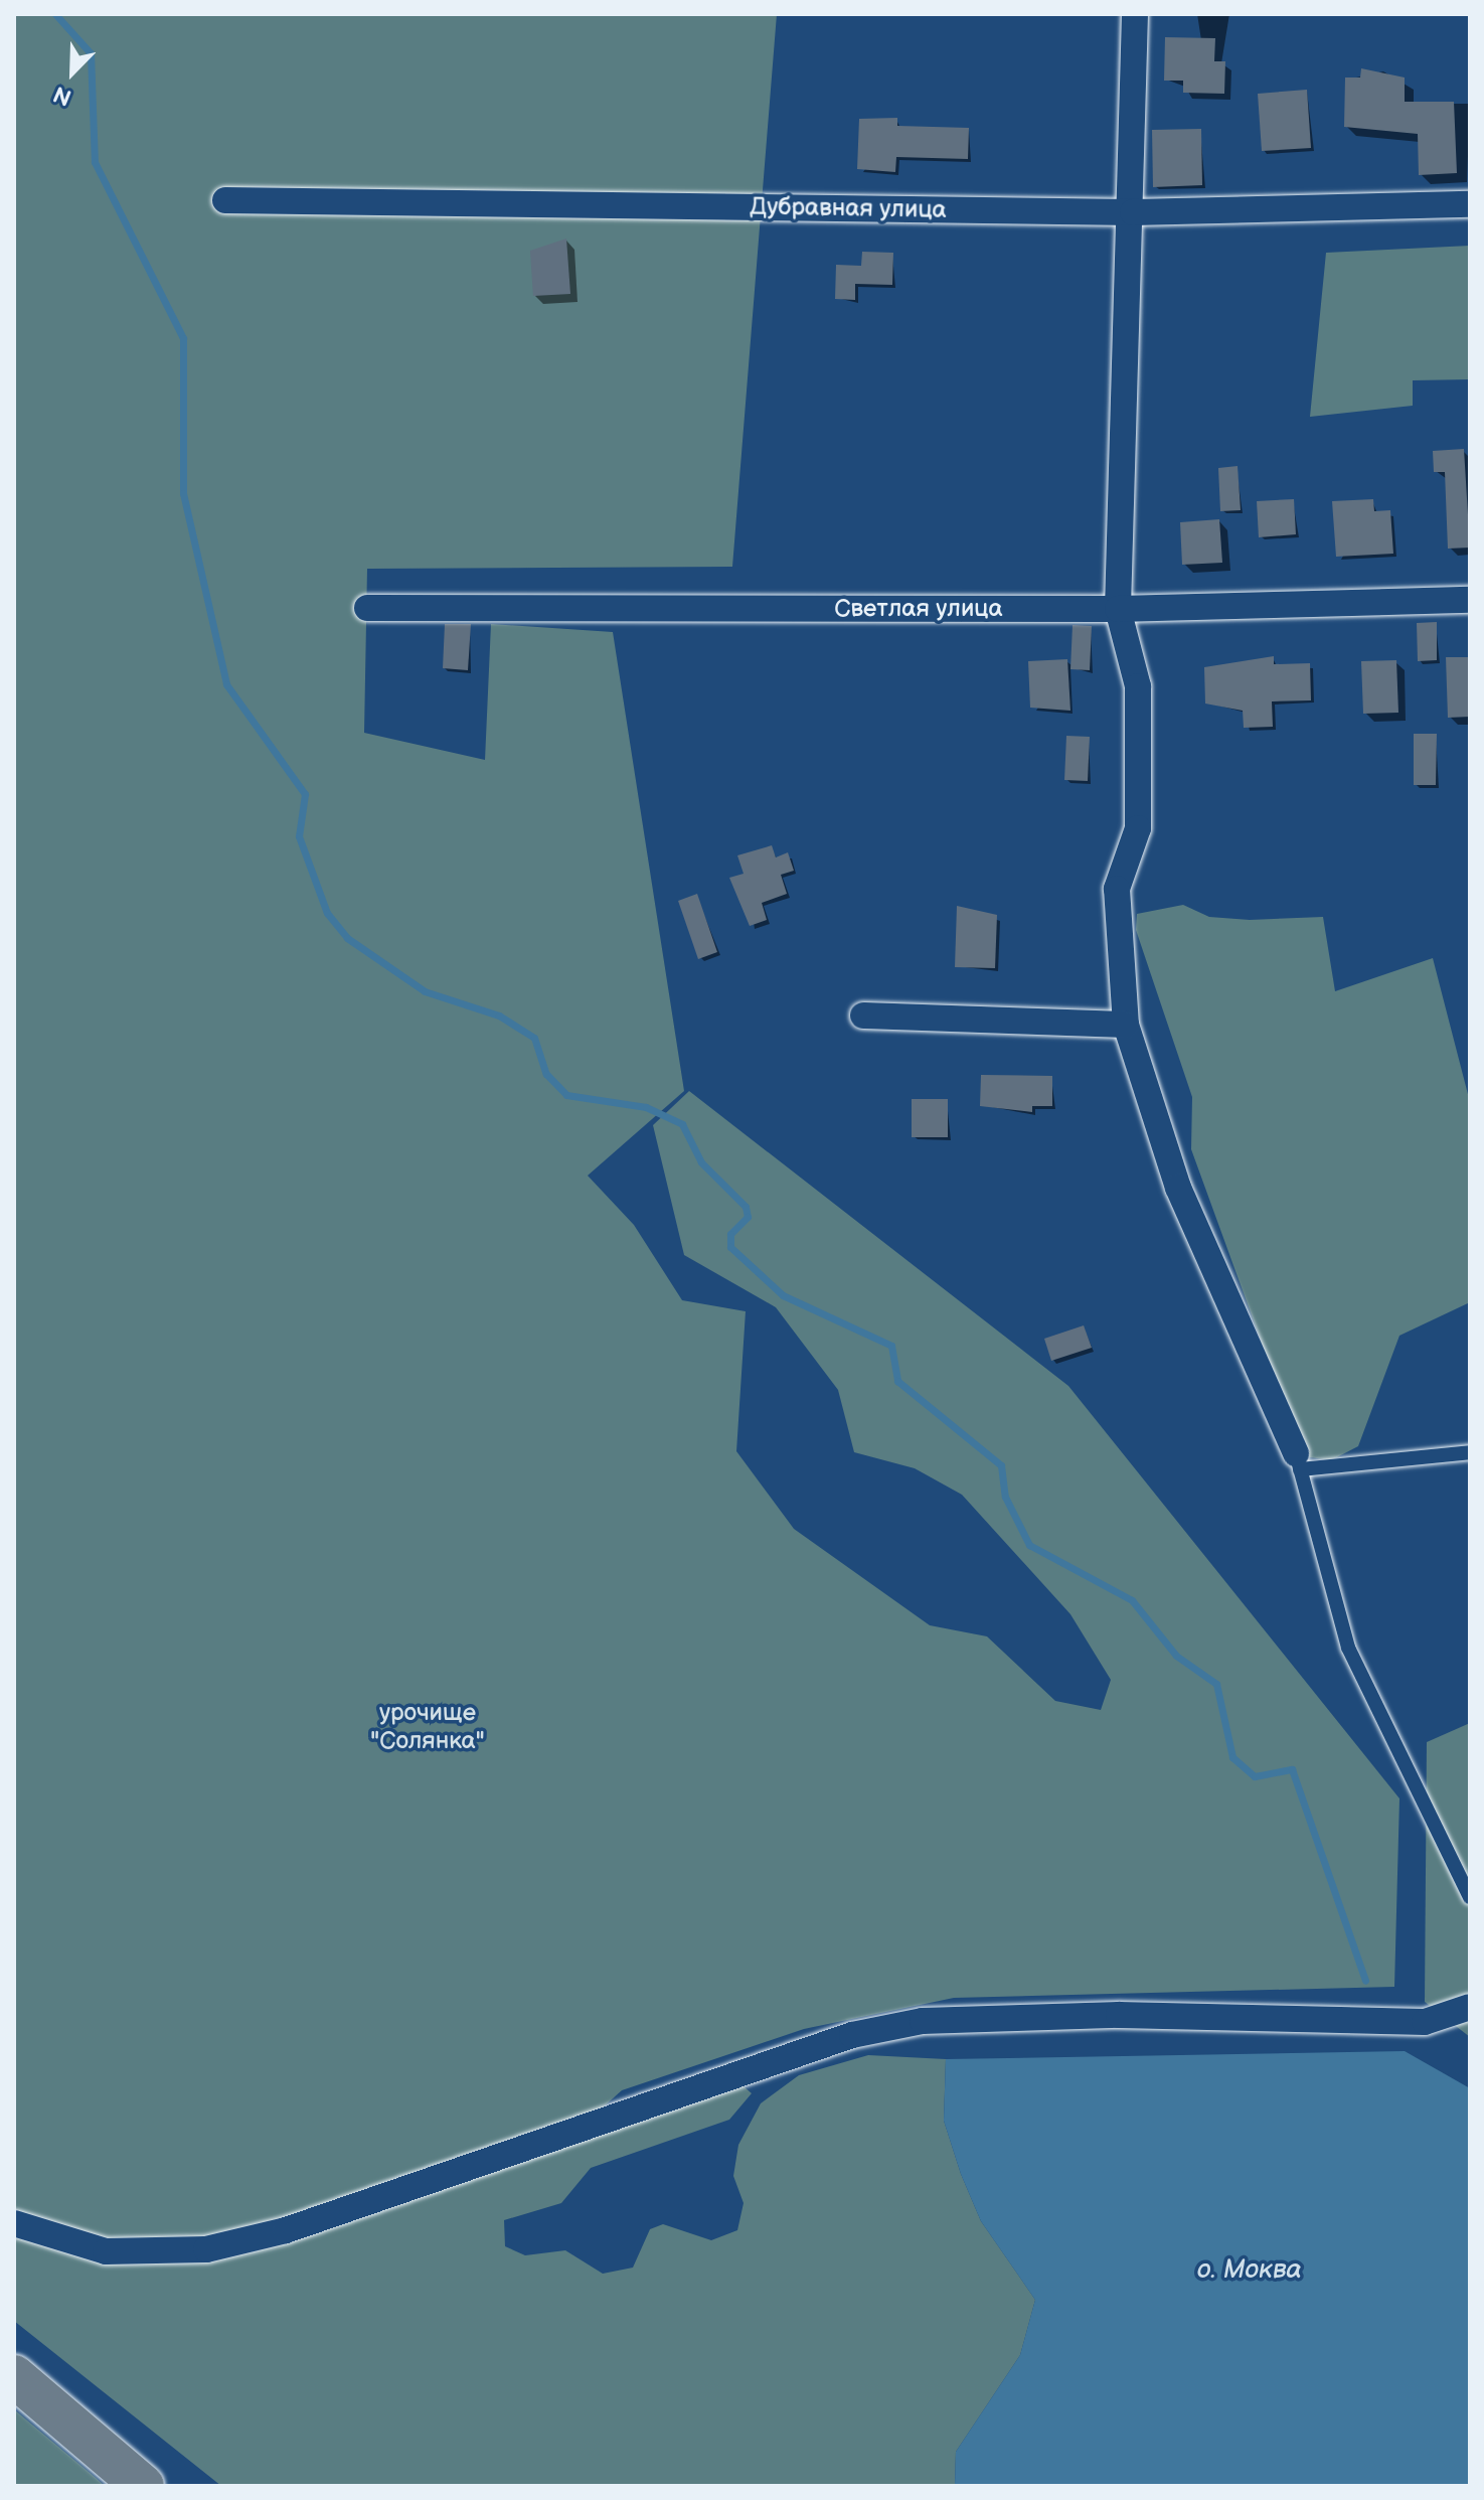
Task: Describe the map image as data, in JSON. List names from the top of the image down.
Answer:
{
  "streets": {
    "street": ["Дубравная улица", "Светлая улица"]
  },
  "water": ["о. Моква"],
  "parks": ["урочище \"Солянка\""],
  "north": "bottom left"
}
